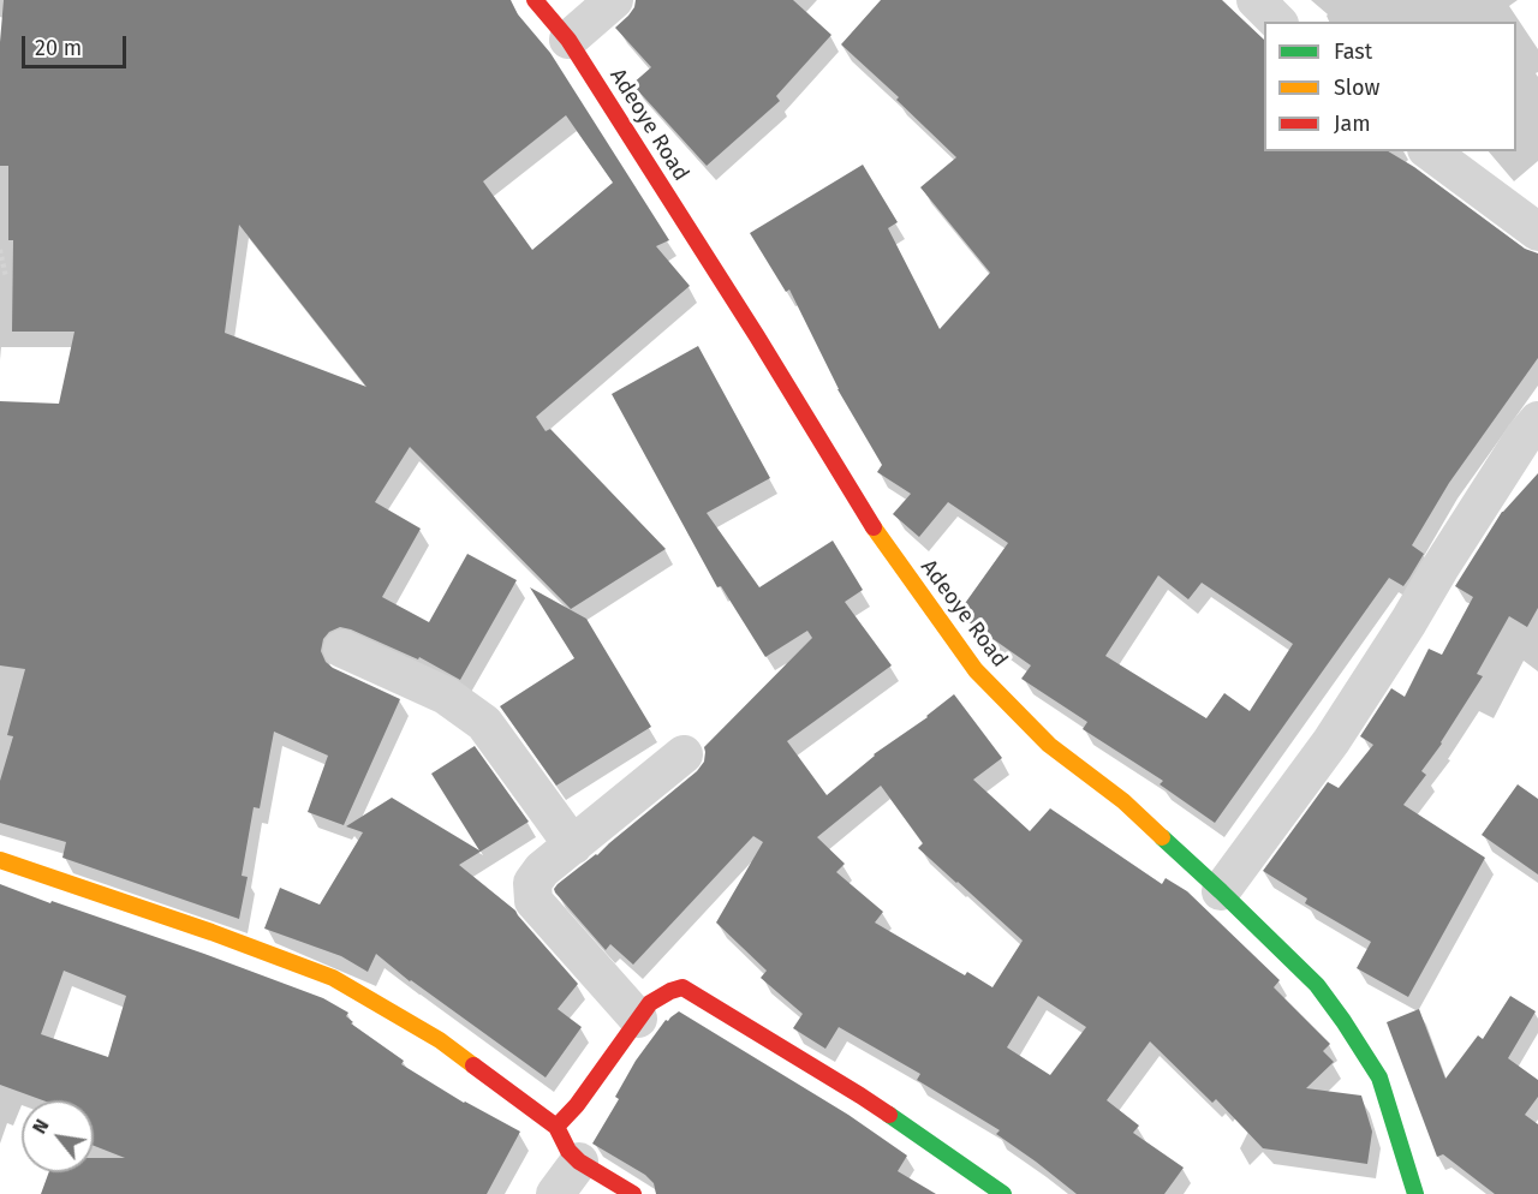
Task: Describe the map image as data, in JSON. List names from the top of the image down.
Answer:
{
  "streets": {
    "street": ["Adeoye Road"]
  },
  "legend": ["Fast", "Slow", "Jam"],
  "scale_bar": "20 m",
  "north": "top left"
}
